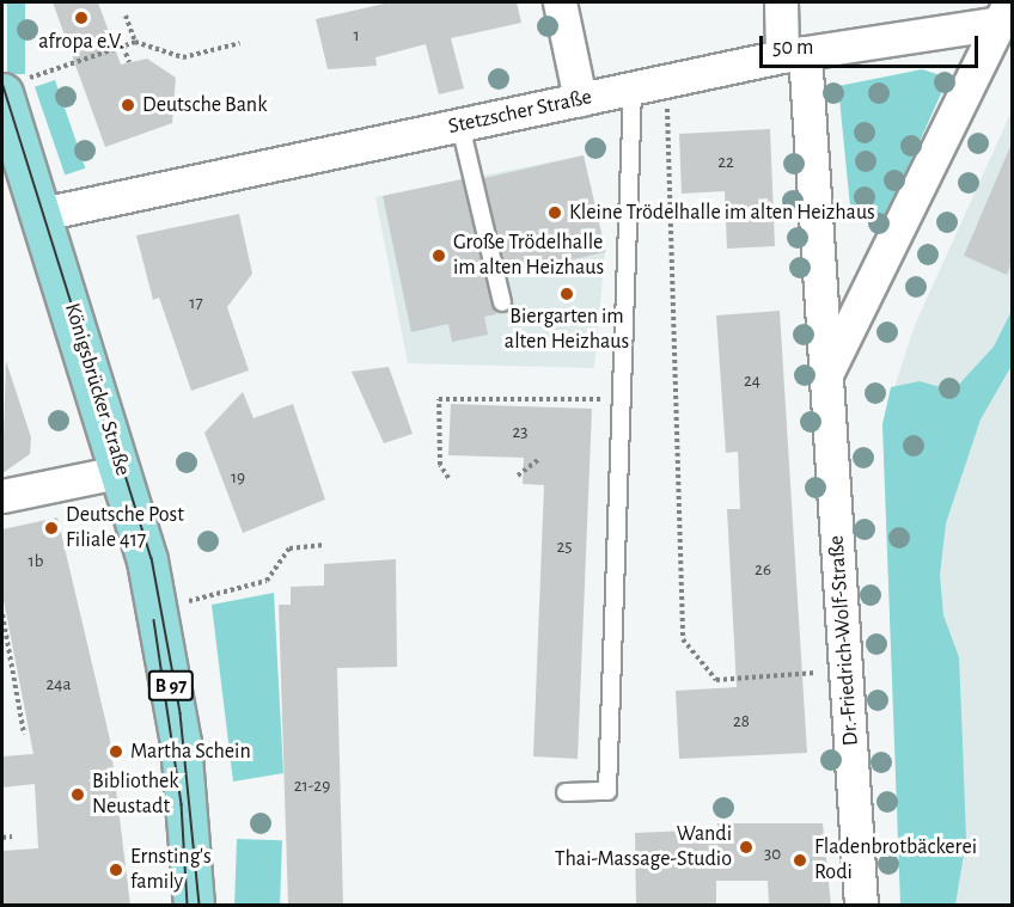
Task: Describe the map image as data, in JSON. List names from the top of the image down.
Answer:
{
  "streets": {
    "main road": ["Königsbrücker Straße", "B 97"],
    "street": ["Stetzscher Straße", "Dr.-Friedrich-Wolf-Straße"]
  },
  "crossings": [
    ["Stetzscher Straße", "Königsbrücker Straße"],
    ["Stetzscher Straße", "Dr.-Friedrich-Wolf-Straße"]
  ],
  "places": [
    "afropa e.V.",
    "Deutsche Bank",
    "Kleine Trödelhalle im alten Heizhaus",
    "Große Trödelhalle im alten Heizhaus",
    "Biergarten im alten Heizhaus",
    "Deutsche Post Filiale 417",
    "Martha Schein",
    "Bibliothek Neustadt",
    "Wandi Thai-Massage-Studio",
    "Fladenbrotbäckerei Rodi",
    "Ernsting's family"
  ],
  "house_numbers": [
    "1",
    "22",
    "17",
    "24",
    "23",
    "19",
    "25",
    "1b",
    "26",
    "24a",
    "28",
    "21-29",
    "30"
  ],
  "scale_bar": "50 m"
}
